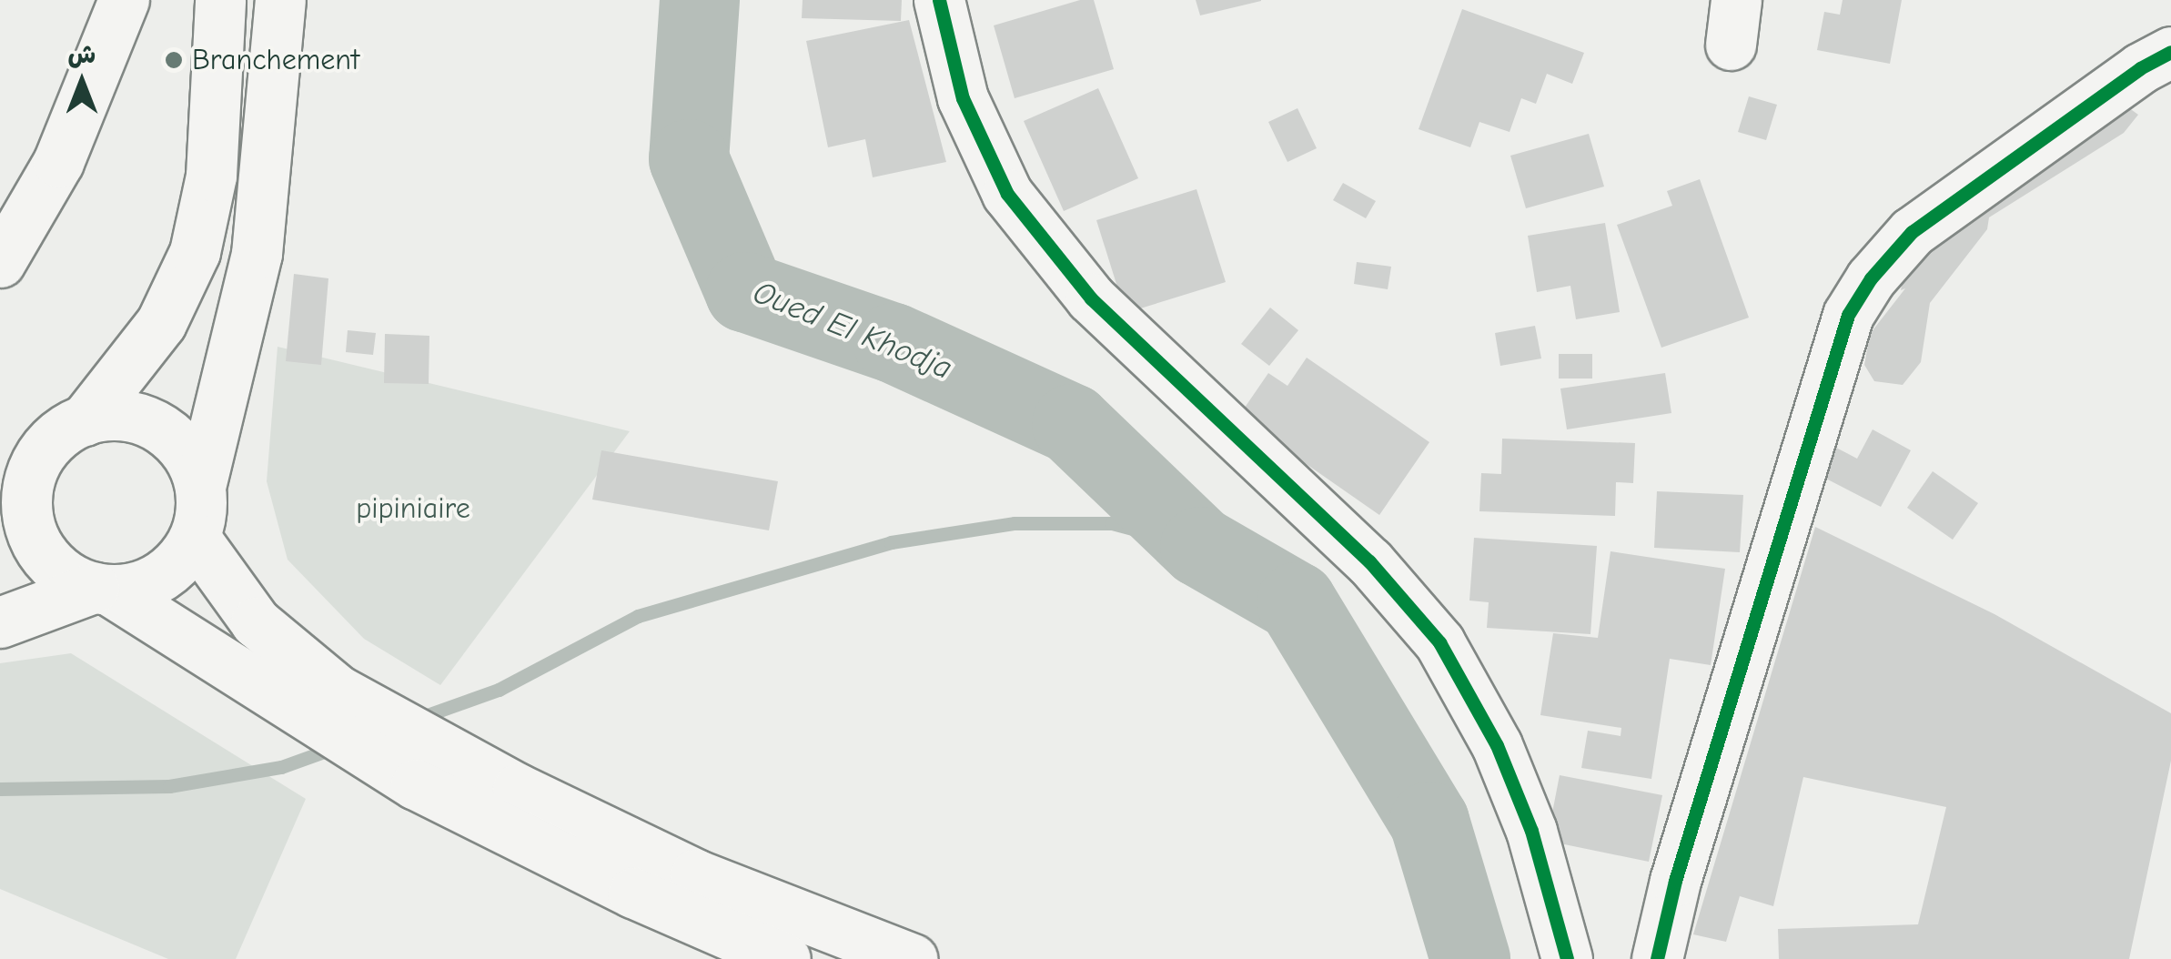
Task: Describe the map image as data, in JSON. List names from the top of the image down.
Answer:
{
  "water": ["Oued El Khodja"],
  "parks": ["pipiniaire"],
  "places": ["Branchement"],
  "north": "top"
}
